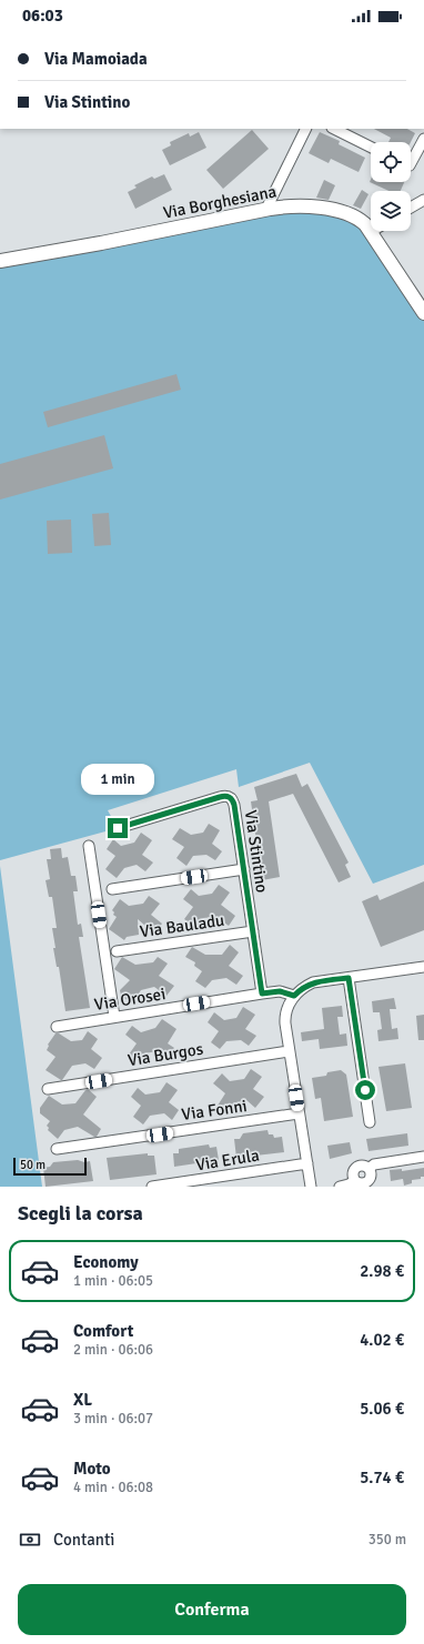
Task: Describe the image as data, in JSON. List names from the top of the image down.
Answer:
{
  "streets": {
    "street": [
      "Via Borghesiana",
      "Via Stintino",
      "Via Bauladu",
      "Via Orosei",
      "Via Burgos",
      "Via Fonni",
      "Via Erula"
    ]
  },
  "crossings": [
    ["Via Stintino", "Via Bauladu"],
    ["Via Stintino", "Via Orosei"]
  ],
  "scale_bar": "50 m",
  "page": {
    "status": "06:03",
    "banner": ["Via Mamoiada", "Via Stintino"],
    "bubble": "1 min",
    "scale": "50 m",
    "heading": "Scegli la corsa",
    "list": [
      {
        "name": "Economy",
        "note": "1 min · 06:05",
        "value": "2.98 €"
      },
      {
        "name": "Comfort",
        "note": "2 min · 06:06",
        "value": "4.02 €"
      },
      {
        "name": "XL",
        "note": "3 min · 06:07",
        "value": "5.06 €"
      },
      {
        "name": "Moto",
        "note": "4 min · 06:08",
        "value": "5.74 €"
      }
    ],
    "pay": ["Contanti", "350 m"],
    "buttons": "Conferma"
  }
}
